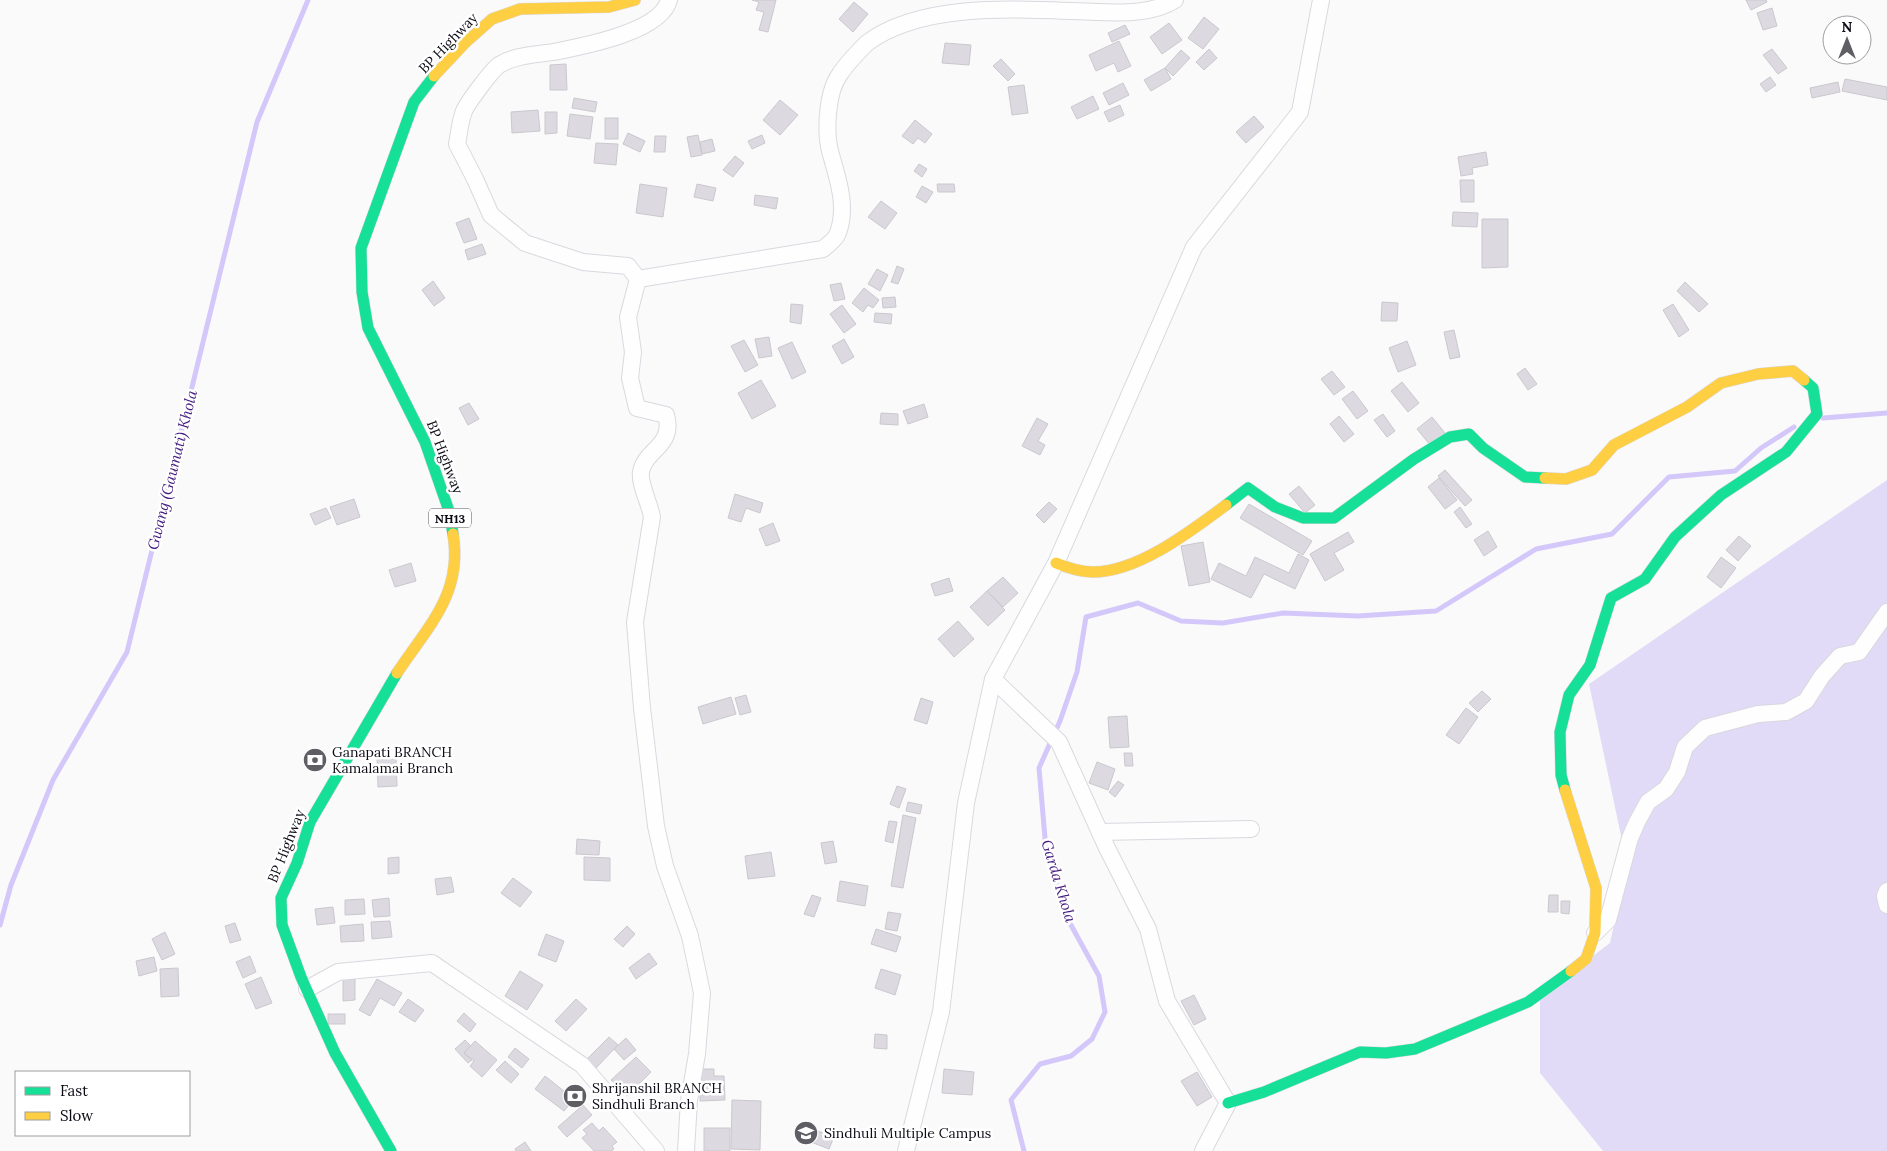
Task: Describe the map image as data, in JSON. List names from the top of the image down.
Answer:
{
  "streets": {
    "main road": ["BP Highway", "NH13"]
  },
  "water": ["Gwang (Gaumati) Khola", "Garda Khola"],
  "places": {
    "bank": ["Ganapati BRANCH Kamalamai Branch", "Shrijanshil BRANCH Sindhuli Branch"],
    "school or university": ["Sindhuli Multiple Campus"]
  },
  "legend": ["Fast", "Slow"],
  "north": "top"
}
